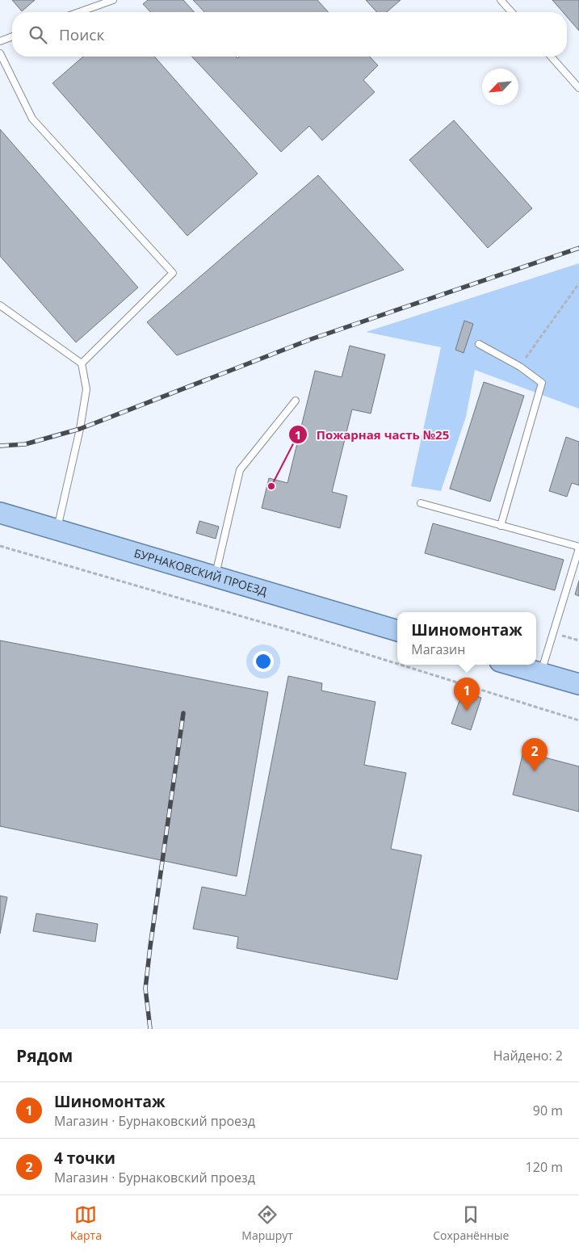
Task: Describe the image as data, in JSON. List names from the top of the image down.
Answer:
{
  "streets": {
    "main road": ["БУРНАКОВСКИЙ ПРОЕЗД"]
  },
  "places": ["Пожарная часть №25"],
  "north": "bottom left",
  "page": {
    "search": "Поиск",
    "popup": ["Шиномонтаж", "Магазин"],
    "pins": ["1", "2"],
    "heading": ["Рядом", "Найдено: 2"],
    "list": [
      {
        "mark": "1",
        "name": "Шиномонтаж",
        "note": "Магазин · Бурнаковский проезд",
        "value": "90 m"
      },
      {
        "mark": "2",
        "name": "4 точки",
        "note": "Магазин · Бурнаковский проезд",
        "value": "120 m"
      }
    ],
    "nav": ["Карта", "Маршрут", "Сохранённые"]
  }
}
